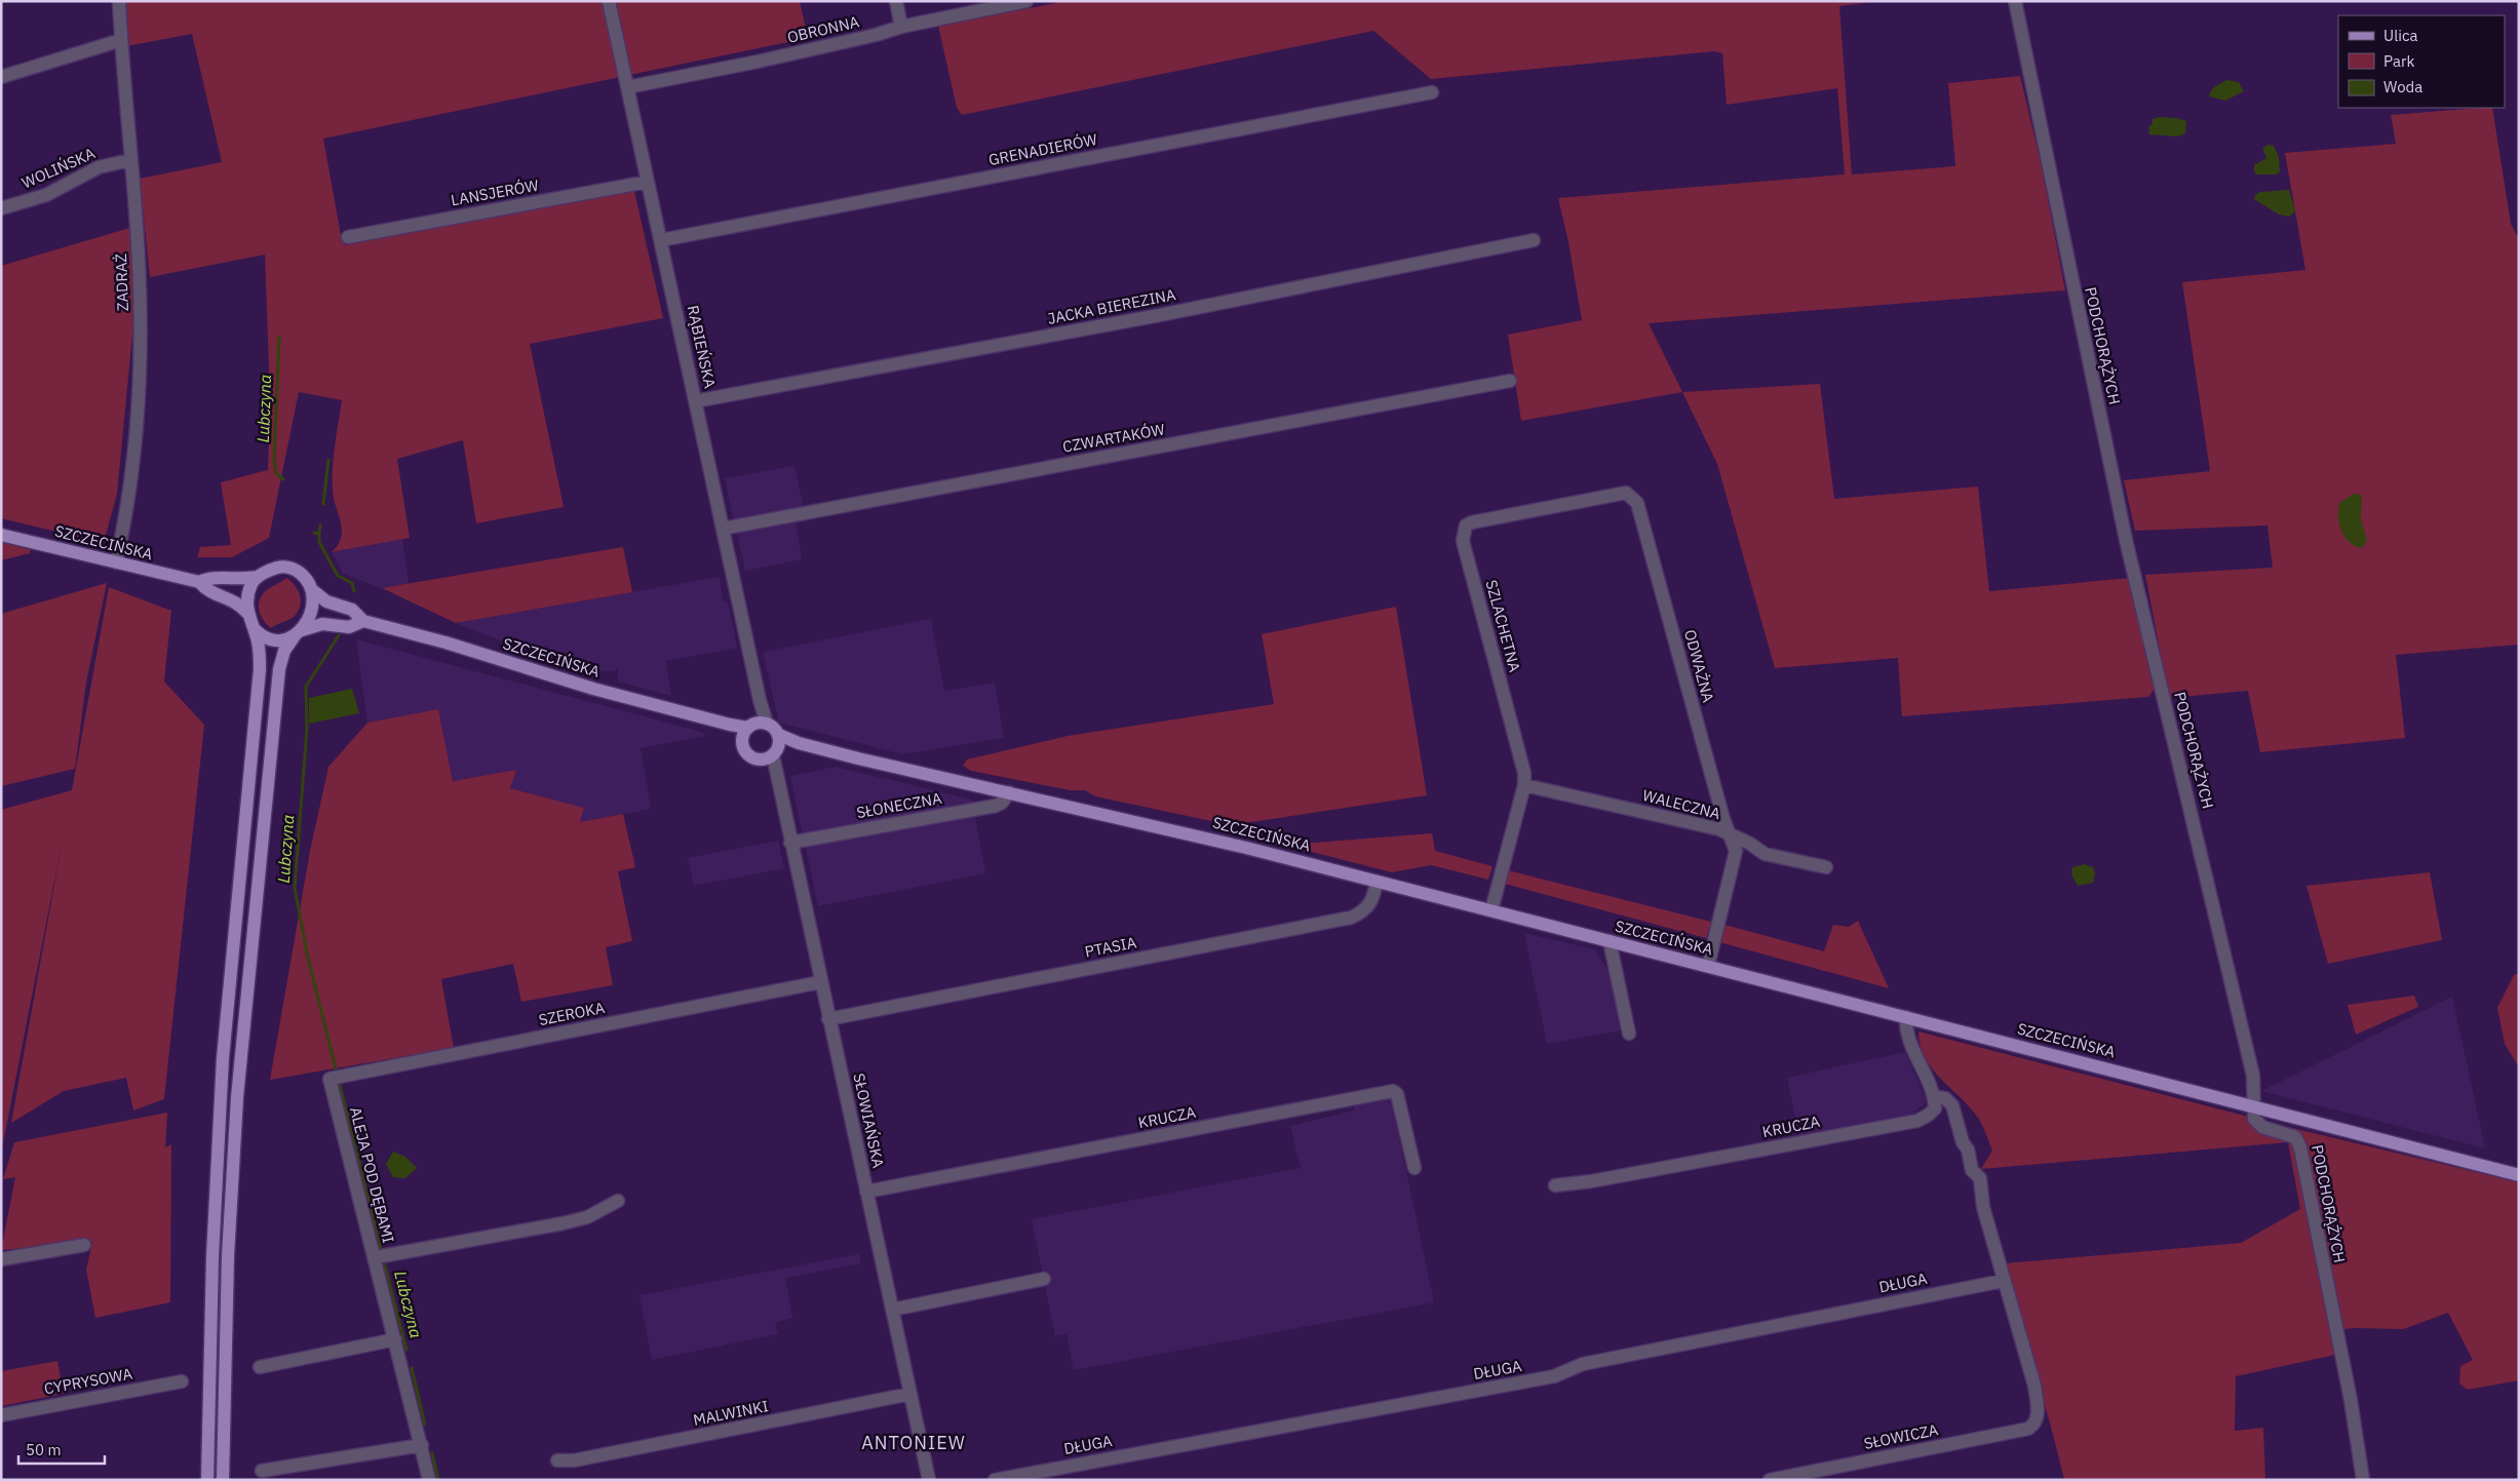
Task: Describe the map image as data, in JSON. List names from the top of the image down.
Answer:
{
  "streets": {
    "main road": ["SZCZECIŃSKA"],
    "street": [
      "OBRONNA",
      "GRENADIERÓW",
      "WOLIŃSKA",
      "LANSJERÓW",
      "ZADRAŻ",
      "JACKA BIEREZINA",
      "PODCHORĄŻYCH",
      "RĄBIEŃSKA",
      "CZWARTAKÓW",
      "SZLACHETNA",
      "ODWAŻNA",
      "WALECZNA",
      "SŁONECZNA",
      "PTASIA",
      "SZEROKA",
      "KRUCZA",
      "SŁOWIAŃSKA",
      "ALEJA POD DĘBAMI",
      "DŁUGA",
      "CYPRYSOWA",
      "MALWINKI",
      "SŁOWICZA"
    ]
  },
  "crossings": [
    ["OBRONNA", "RĄBIEŃSKA"],
    ["GRENADIERÓW", "RĄBIEŃSKA"],
    ["WOLIŃSKA", "ZADRAŻ"],
    ["LANSJERÓW", "RĄBIEŃSKA"],
    ["ZADRAŻ", "SZCZECIŃSKA"],
    ["JACKA BIEREZINA", "RĄBIEŃSKA"],
    ["PODCHORĄŻYCH", "SZCZECIŃSKA"],
    ["RĄBIEŃSKA", "CZWARTAKÓW"],
    ["RĄBIEŃSKA", "SZCZECIŃSKA"],
    ["SZCZECIŃSKA", "SZLACHETNA"],
    ["SZCZECIŃSKA", "SŁONECZNA"],
    ["SZCZECIŃSKA", "PTASIA"],
    ["SZCZECIŃSKA", "SŁOWIAŃSKA"],
    ["SZLACHETNA", "ODWAŻNA"],
    ["SZLACHETNA", "WALECZNA"],
    ["ODWAŻNA", "WALECZNA"],
    ["SŁONECZNA", "SŁOWIAŃSKA"],
    ["PTASIA", "SŁOWIAŃSKA"],
    ["SZEROKA", "SŁOWIAŃSKA"],
    ["SZEROKA", "ALEJA POD DĘBAMI"],
    ["KRUCZA", "SŁOWIAŃSKA"],
    ["SŁOWIAŃSKA", "MALWINKI"],
    ["DŁUGA", "SŁOWICZA"]
  ],
  "districts": ["ANTONIEW"],
  "water": ["Lubczyna"],
  "legend": ["Ulica", "Park", "Woda"],
  "scale_bar": "50 m"
}
